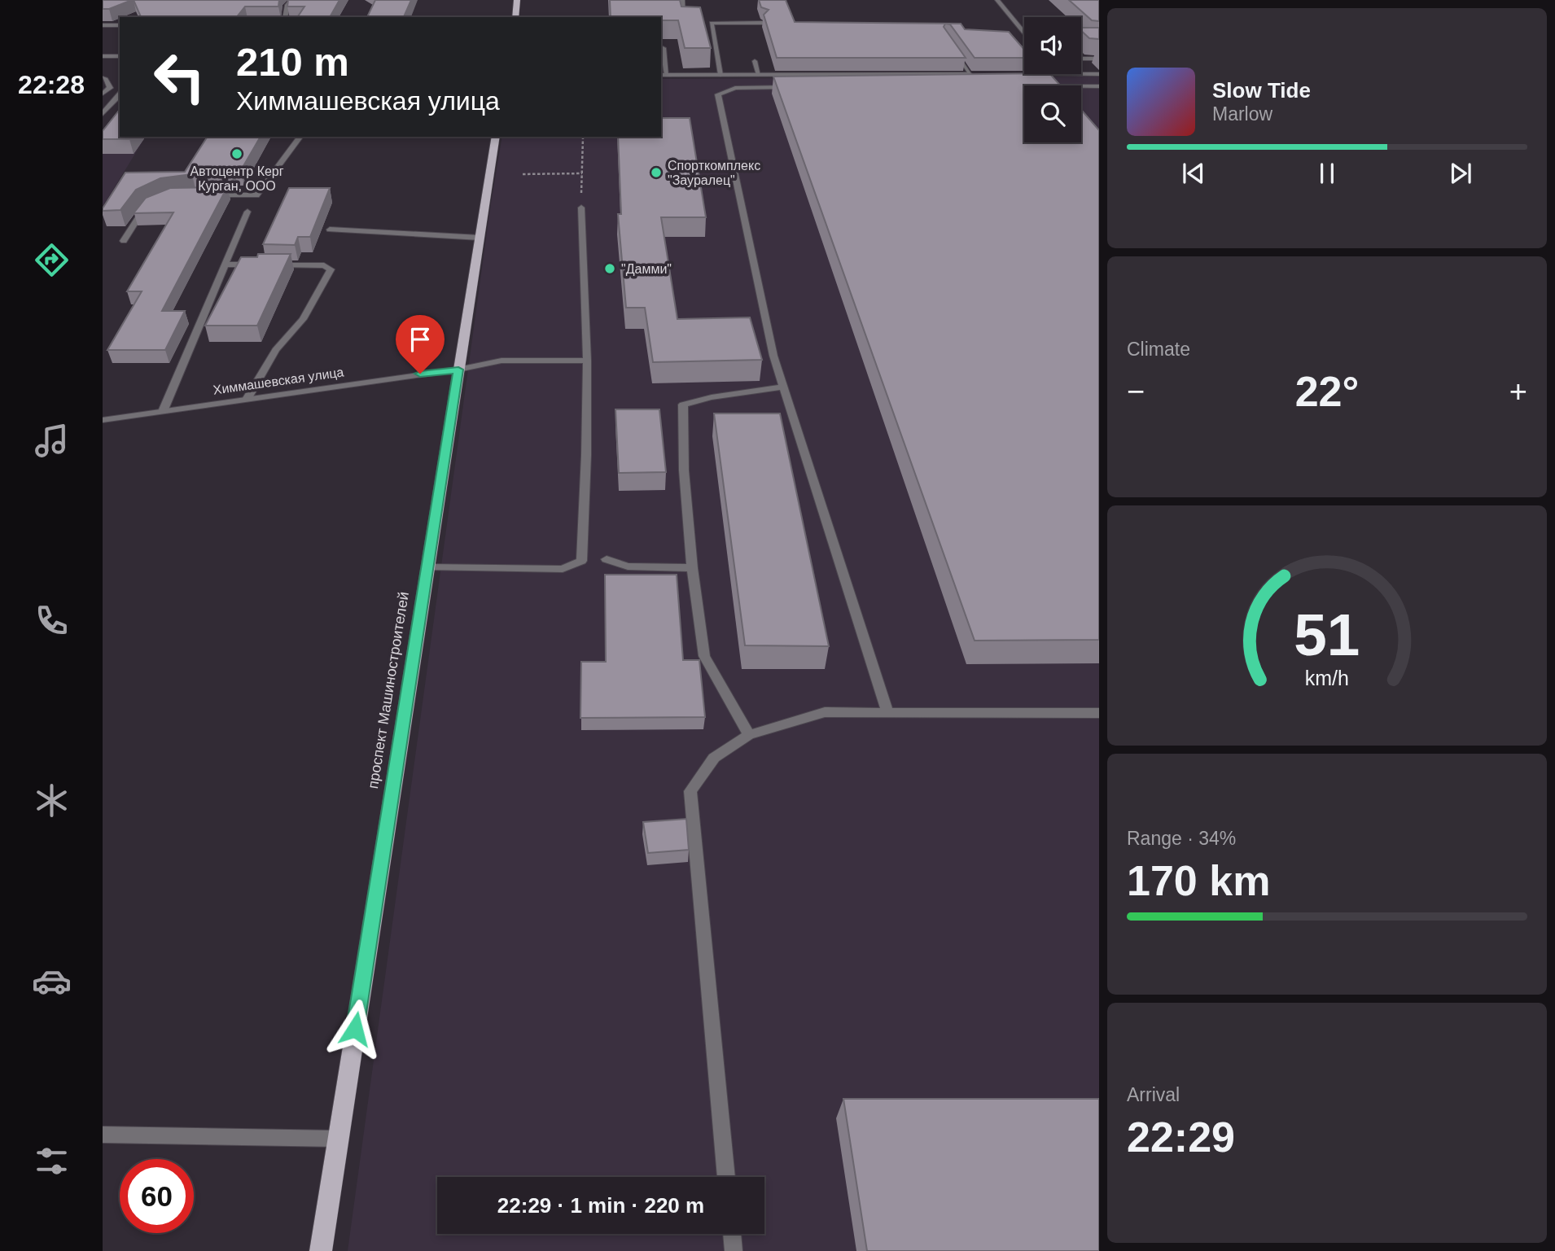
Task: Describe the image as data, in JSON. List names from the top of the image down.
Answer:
{
  "streets": {
    "main road": ["проспект Машиностроителей"],
    "street": ["Химмашевская улица"]
  },
  "crossings": [
    ["Химмашевская улица", "проспект Машиностроителей"]
  ],
  "places": ["Автоцентр Керг Курган, ООО", "Спорткомплекс \"Зауралец\"", "\"Дамми\""],
  "page": {
    "tabs": "22:28",
    "turn": ["210 m", "Химмашевская улица"],
    "song": ["Slow Tide", "Marlow"],
    "tile": [
      "Climate",
      ["Range · 34%", "170 km"],
      ["Arrival", "22:29"]
    ],
    "heat": ["−", "22°", "+"],
    "limit": "60",
    "trip": "22:29 · 1 min · 220 m",
    "gauge": ["51", "km/h"]
  }
}
